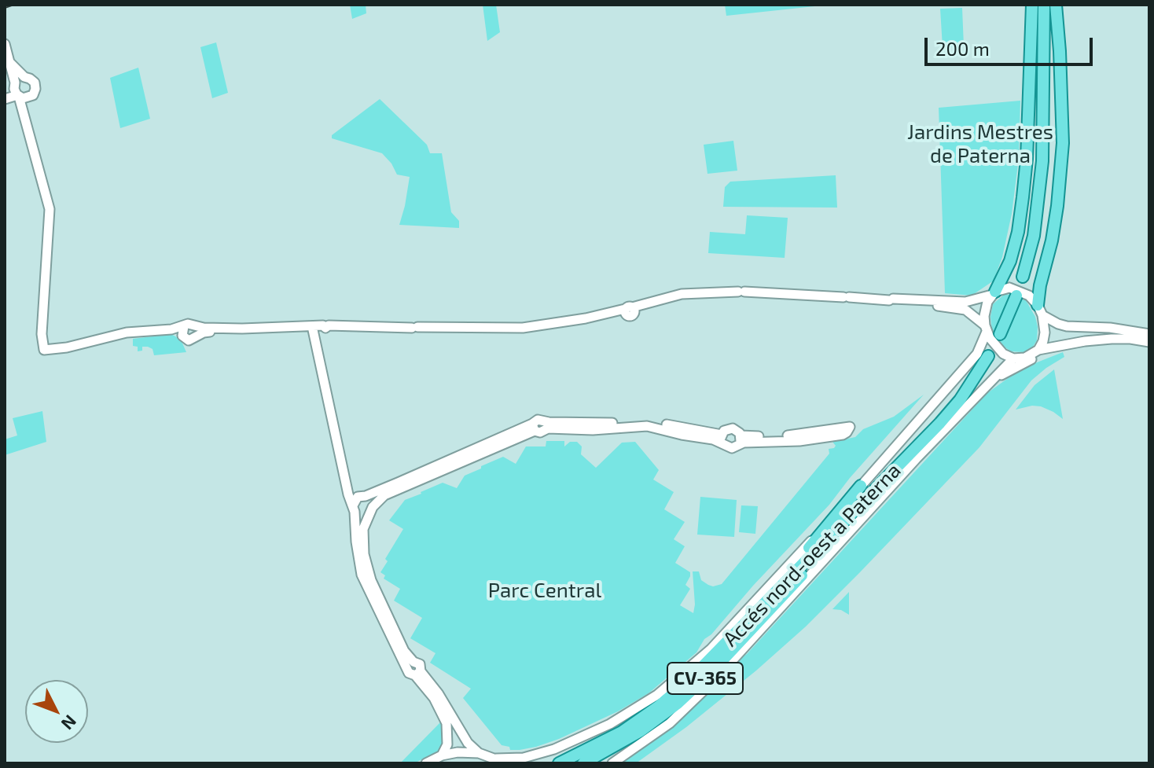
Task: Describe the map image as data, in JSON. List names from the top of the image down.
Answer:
{
  "streets": {
    "main road": ["Accés nord-oest a Paterna", "CV-365"]
  },
  "parks": ["Jardins Mestres de Paterna", "Parc Central"],
  "scale_bar": "200 m",
  "north": "bottom right"
}
